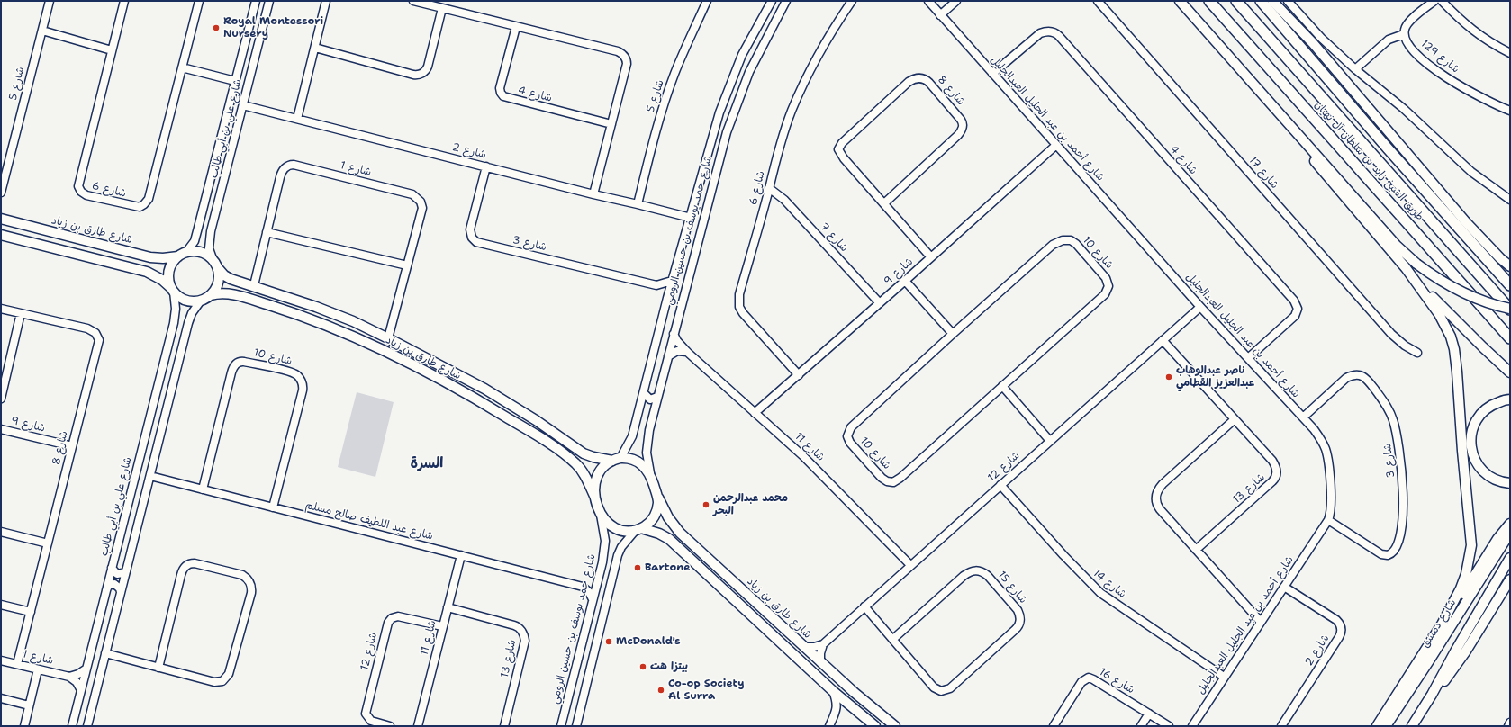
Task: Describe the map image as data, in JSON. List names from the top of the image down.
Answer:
{
  "streets": {
    "highway": ["طريق الشيخ زايد بن سلطان آل نهيان"],
    "main road": ["شارع طارق بن زياد", "شارع دمشق"],
    "street": [
      "شارع 129",
      "شارع 5",
      "شارع 8",
      "شارع 4",
      "شارع أحمد بن عبد الجليل العبدالجليل",
      "شارع علي بن أبي طالب",
      "شارع 2",
      "شارع 1",
      "شارع 17",
      "شارع 6",
      "شارع حمد يوسف بن حسين الرومي",
      "شارع 7",
      "شارع 3",
      "شارع 10",
      "شارع 9",
      "شارع 11",
      "شارع 12",
      "شارع 13",
      "شارع عبد اللطيف صالح مسلم",
      "شارع 14",
      "شارع 15",
      "شارع 16"
    ]
  },
  "crossings": [
    ["شارع 5", "شارع 2"],
    ["شارع 8", "شارع 1"],
    ["شارع 8", "شارع 9"],
    ["شارع 4", "شارع أحمد بن عبد الجليل العبدالجليل"],
    ["شارع أحمد بن عبد الجليل العبدالجليل", "شارع 2"],
    ["شارع أحمد بن عبد الجليل العبدالجليل", "شارع 3"],
    ["شارع أحمد بن عبد الجليل العبدالجليل", "شارع 9"],
    ["شارع أحمد بن عبد الجليل العبدالجليل", "شارع 12"],
    ["شارع أحمد بن عبد الجليل العبدالجليل", "شارع 14"],
    ["شارع علي بن أبي طالب", "شارع 2"],
    ["شارع علي بن أبي طالب", "شارع طارق بن زياد"],
    ["شارع 2", "شارع حمد يوسف بن حسين الرومي"],
    ["شارع 2", "شارع 3"],
    ["شارع 1", "شارع طارق بن زياد"],
    ["شارع 6", "شارع 7"],
    ["شارع 6", "شارع 9"],
    ["شارع طارق بن زياد", "شارع حمد يوسف بن حسين الرومي"],
    ["شارع حمد يوسف بن حسين الرومي", "شارع 3"],
    ["شارع حمد يوسف بن حسين الرومي", "شارع 11"],
    ["شارع 7", "شارع 9"],
    ["شارع 10", "شارع عبد اللطيف صالح مسلم"],
    ["شارع 9", "شارع 11"],
    ["شارع 11", "شارع 12"],
    ["شارع 11", "شارع 13"],
    ["شارع 11", "شارع عبد اللطيف صالح مسلم"],
    ["شارع 12", "شارع 13"],
    ["شارع 12", "شارع 14"],
    ["شارع 12", "شارع 15"]
  ],
  "districts": ["السرة"],
  "places": [
    "Royal Montessori Nursery",
    "ناصر عبدالوهاب عبدالعزيز القطامي",
    "محمد عبدالرحمن البحر",
    "Bartone",
    "McDonald's",
    "بيتزا هت",
    "Co-op Society Al Surra"
  ]
}
